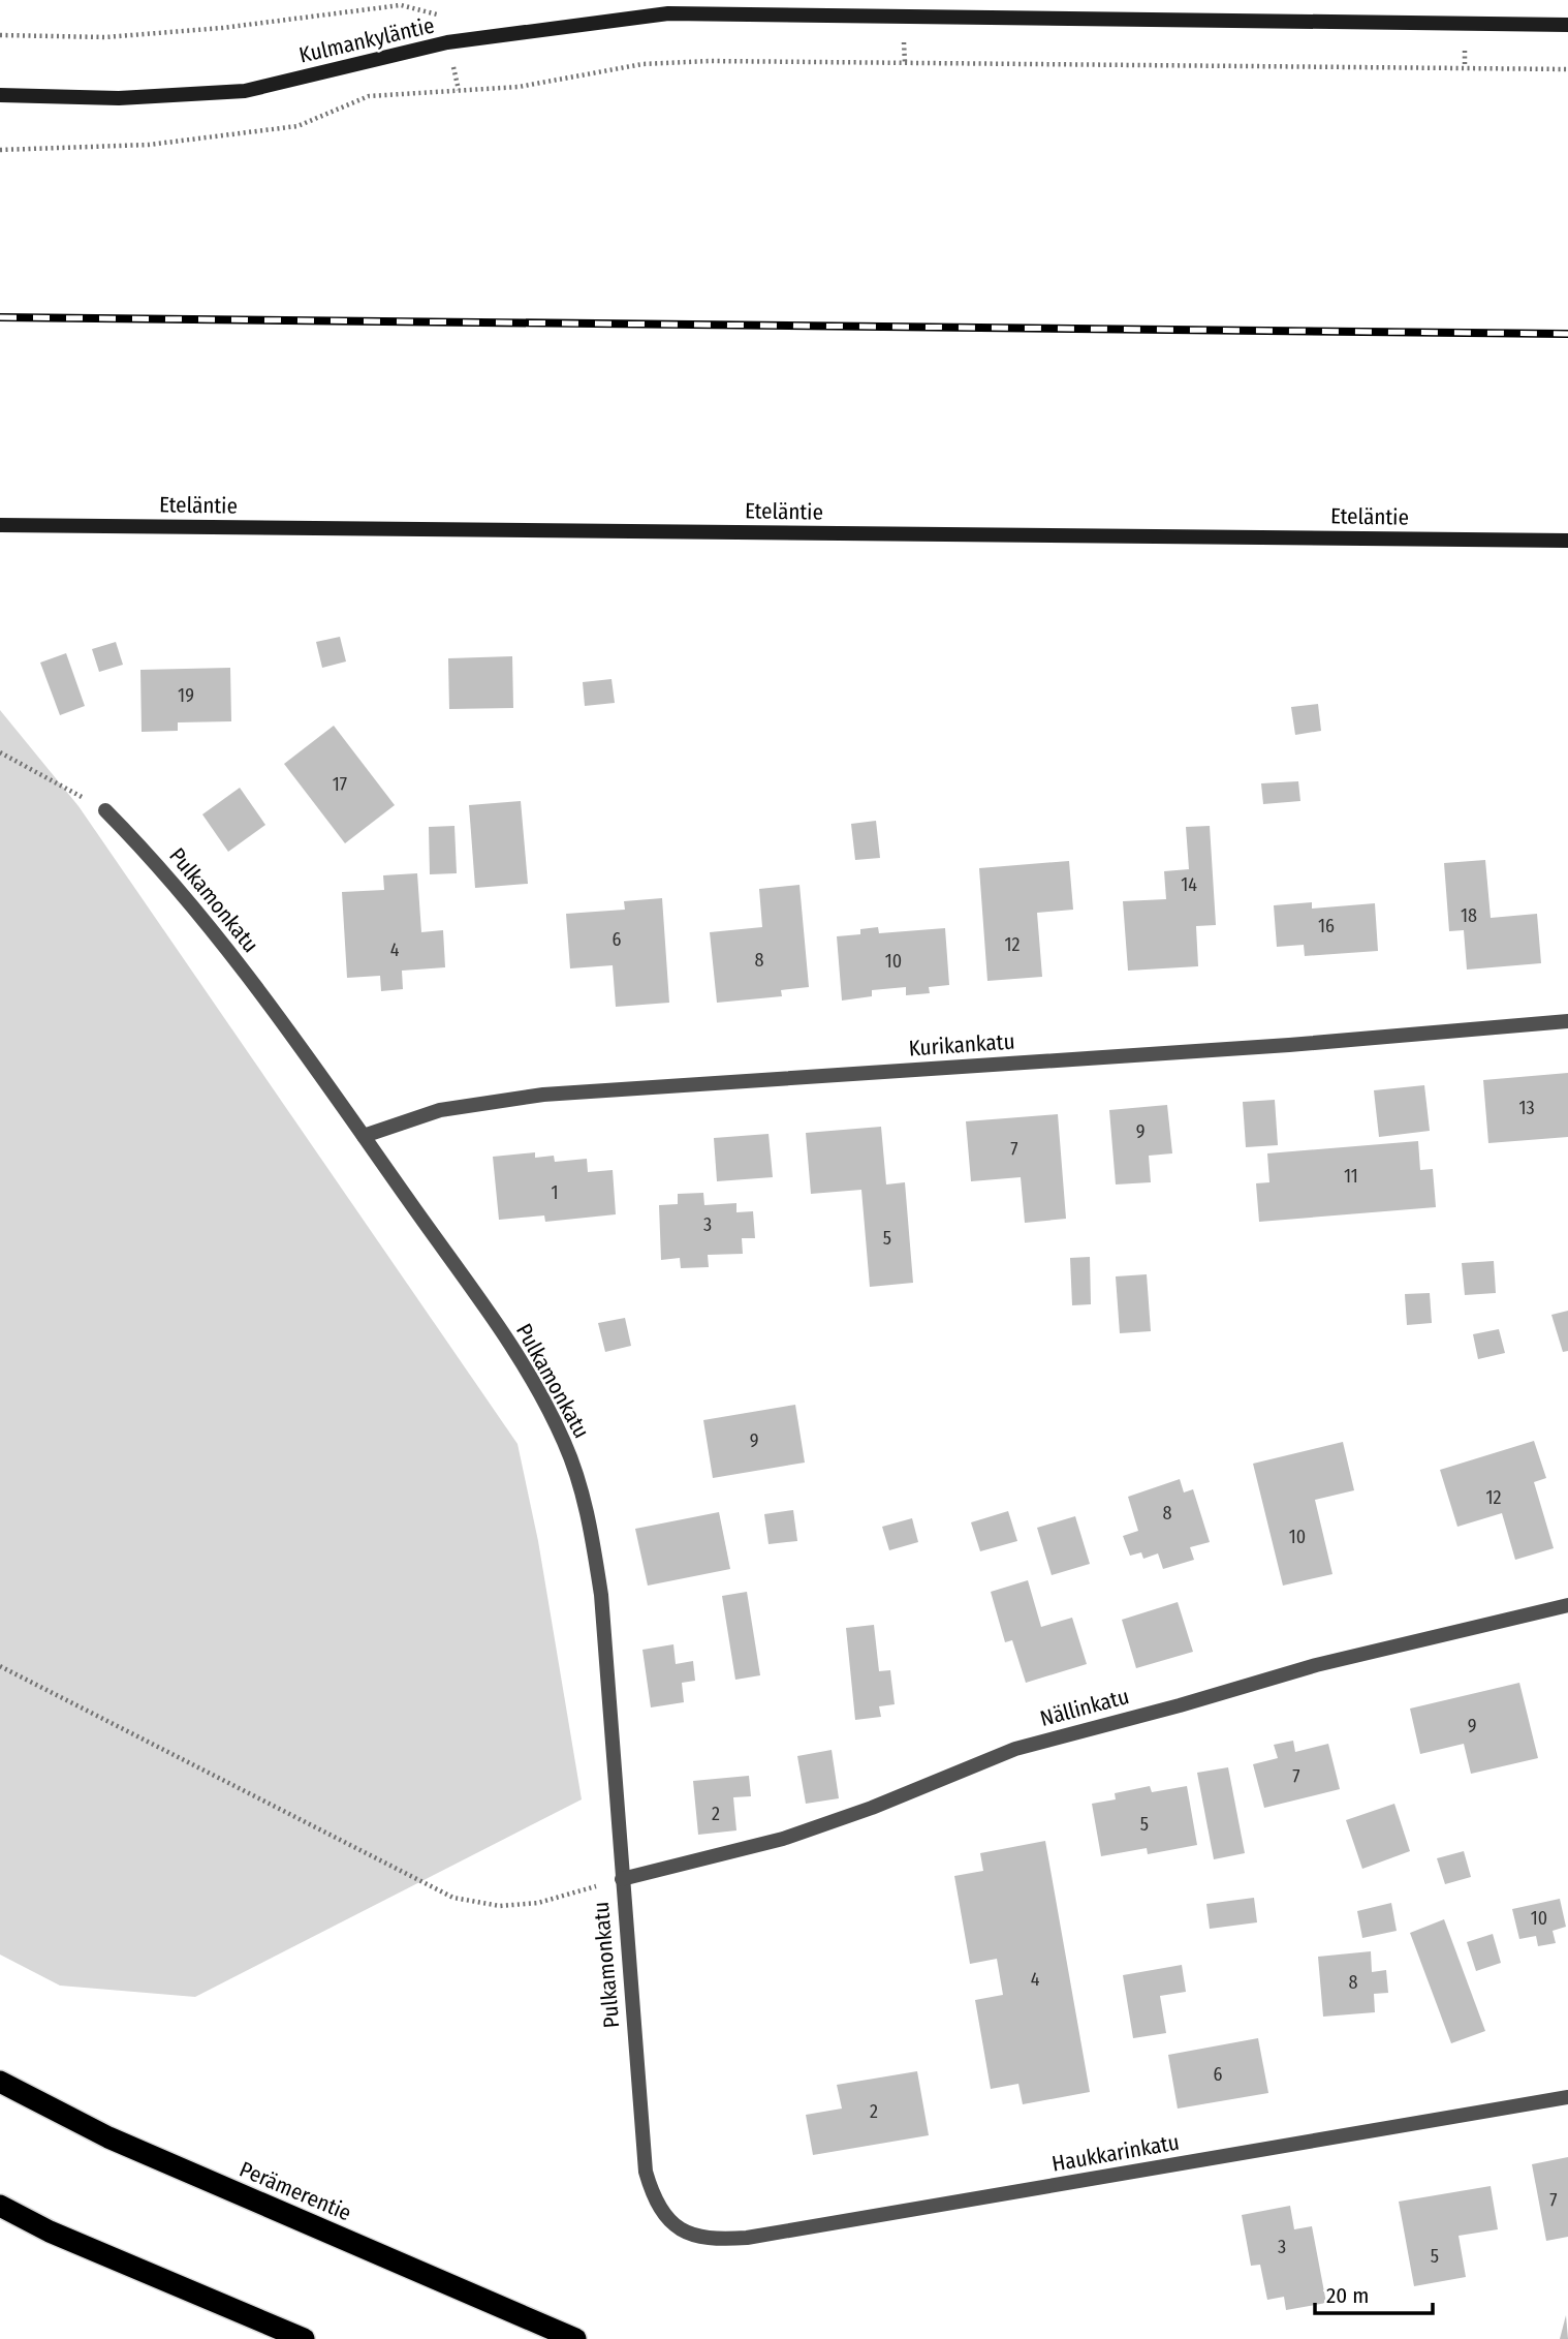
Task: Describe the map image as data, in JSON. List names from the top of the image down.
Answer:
{
  "streets": {
    "highway": ["Perämerentie"],
    "street": [
      "Kulmankyläntie",
      "Eteläntie",
      "Pulkamonkatu",
      "Kurikankatu",
      "Nällinkatu",
      "Haukkarinkatu"
    ]
  },
  "crossings": [
    ["Pulkamonkatu", "Kurikankatu"],
    ["Pulkamonkatu", "Nällinkatu"],
    ["Pulkamonkatu", "Haukkarinkatu"]
  ],
  "house_numbers": [
    "19",
    "17",
    "14",
    "18",
    "16",
    "6",
    "12",
    "4",
    "8",
    "10",
    "13",
    "9",
    "7",
    "11",
    "1",
    "3",
    "5",
    "9",
    "12",
    "8",
    "10",
    "9",
    "7",
    "2",
    "5",
    "10",
    "4",
    "8",
    "6",
    "2",
    "7",
    "3",
    "5"
  ],
  "scale_bar": "20 m"
}
